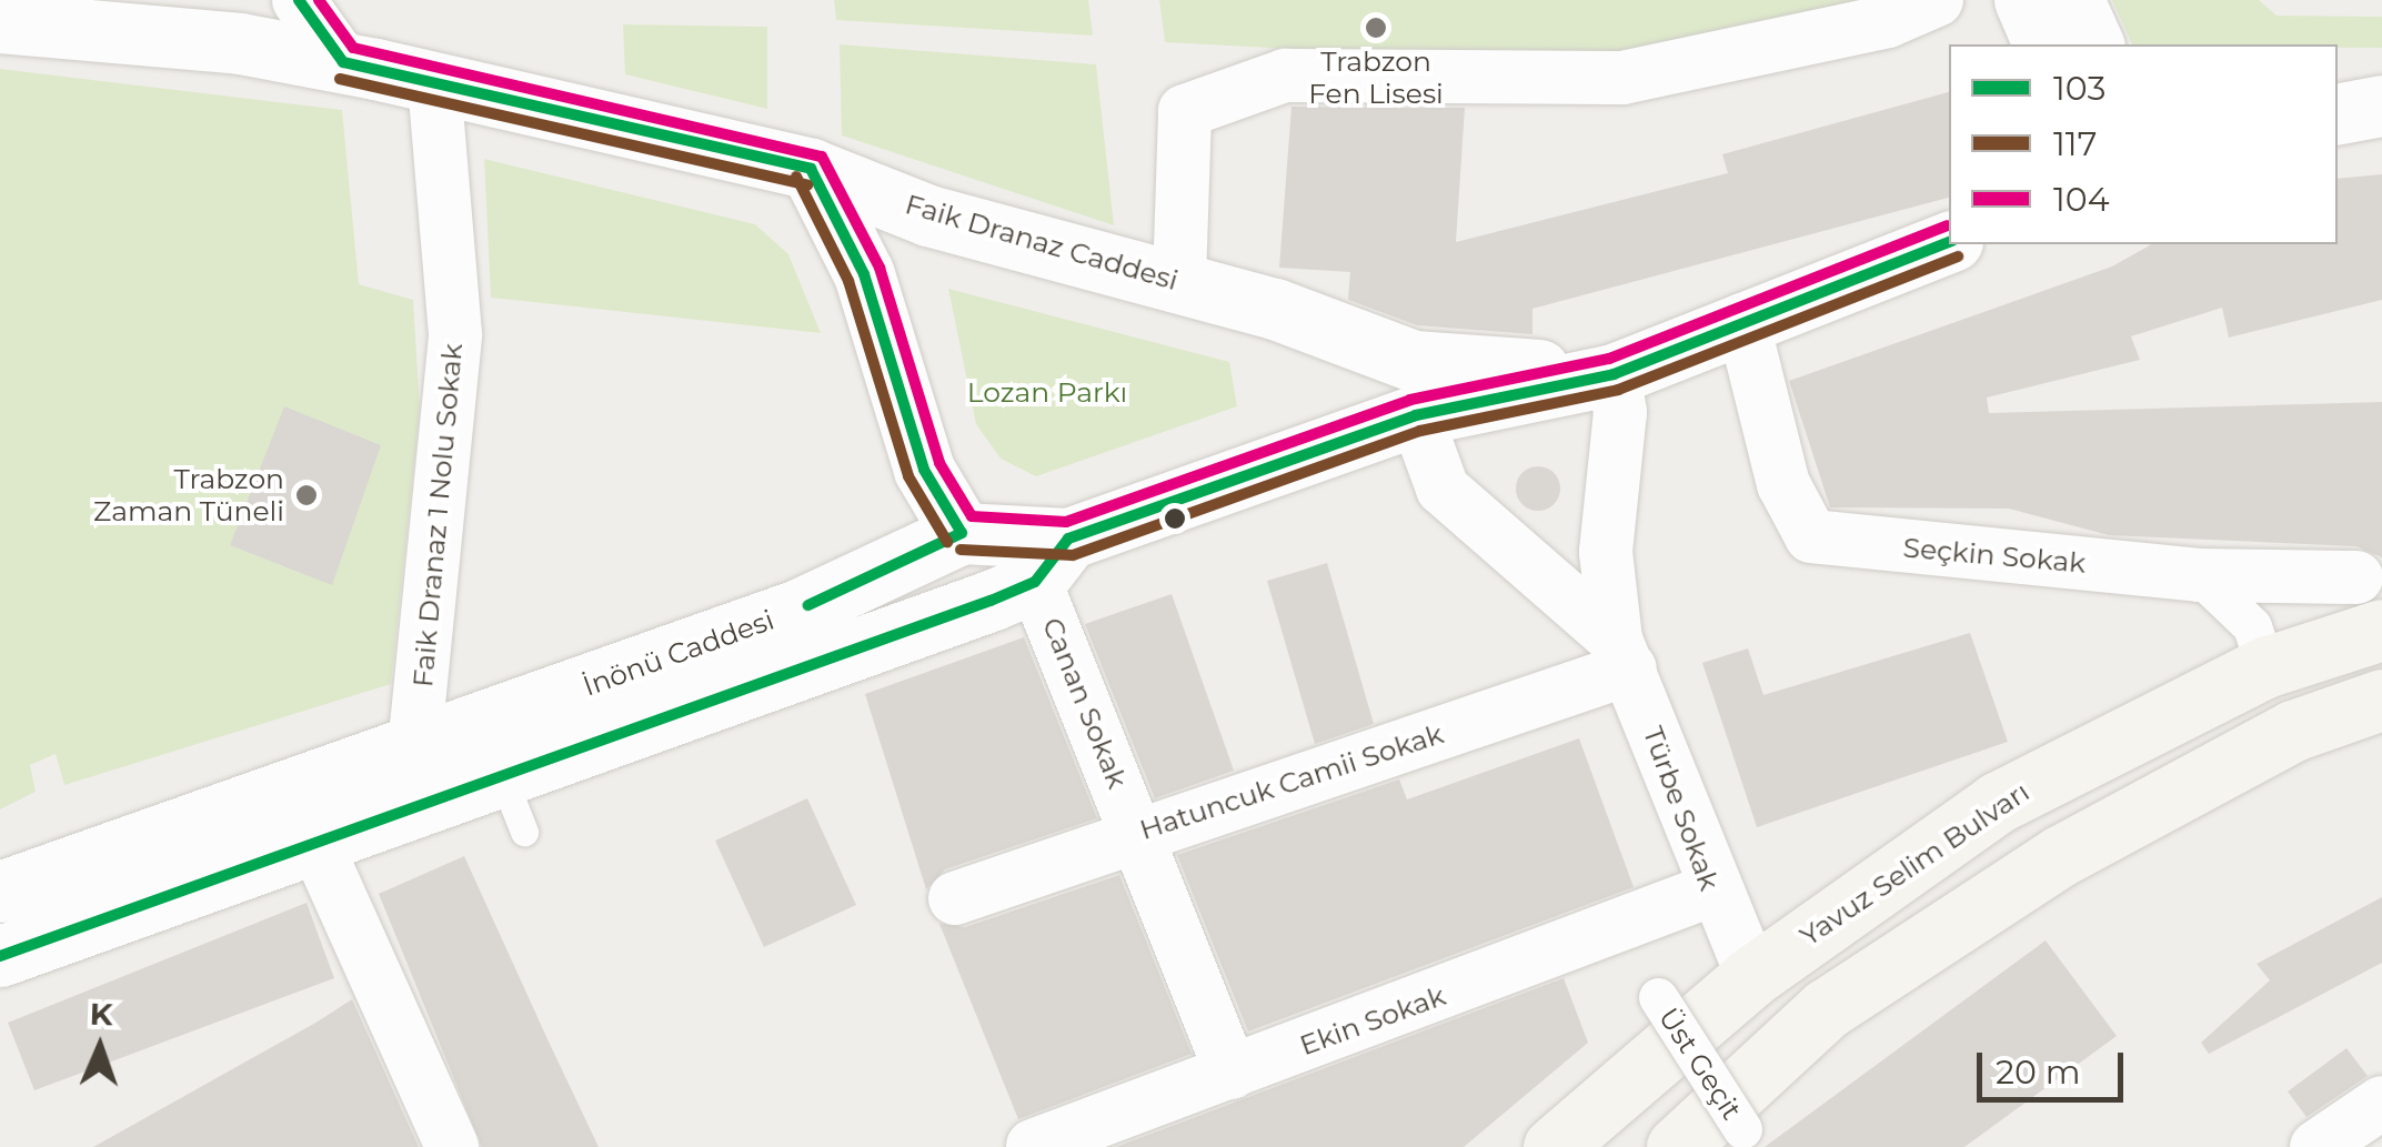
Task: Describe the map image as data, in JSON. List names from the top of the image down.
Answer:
{
  "streets": {
    "main road": ["Yavuz Selim Bulvarı"],
    "street": [
      "Faik Dranaz Caddesi",
      "Faik Dranaz 1 Nolu Sokak",
      "Seçkin Sokak",
      "İnönü Caddesi",
      "Canan Sokak",
      "Hatuncuk Camii Sokak",
      "Türbe Sokak",
      "Ekin Sokak",
      "Üst Geçit"
    ]
  },
  "crossings": [
    ["Faik Dranaz Caddesi", "Faik Dranaz 1 Nolu Sokak"],
    ["Faik Dranaz Caddesi", "İnönü Caddesi"],
    ["Faik Dranaz Caddesi", "Türbe Sokak"],
    ["Faik Dranaz 1 Nolu Sokak", "İnönü Caddesi"],
    ["Seçkin Sokak", "İnönü Caddesi"],
    ["Seçkin Sokak", "Yavuz Selim Bulvarı"],
    ["İnönü Caddesi", "Canan Sokak"],
    ["İnönü Caddesi", "Türbe Sokak"],
    ["Canan Sokak", "Hatuncuk Camii Sokak"],
    ["Canan Sokak", "Ekin Sokak"],
    ["Hatuncuk Camii Sokak", "Türbe Sokak"],
    ["Türbe Sokak", "Yavuz Selim Bulvarı"],
    ["Türbe Sokak", "Ekin Sokak"],
    ["Yavuz Selim Bulvarı", "Üst Geçit"]
  ],
  "parks": ["Lozan Parkı"],
  "places": ["Trabzon Fen Lisesi", "Trabzon Zaman Tüneli"],
  "lines": ["transit line 103", "transit line 104", "transit line 117"],
  "legend": ["103", "117", "104"],
  "scale_bar": "20 m",
  "north": "top"
}
